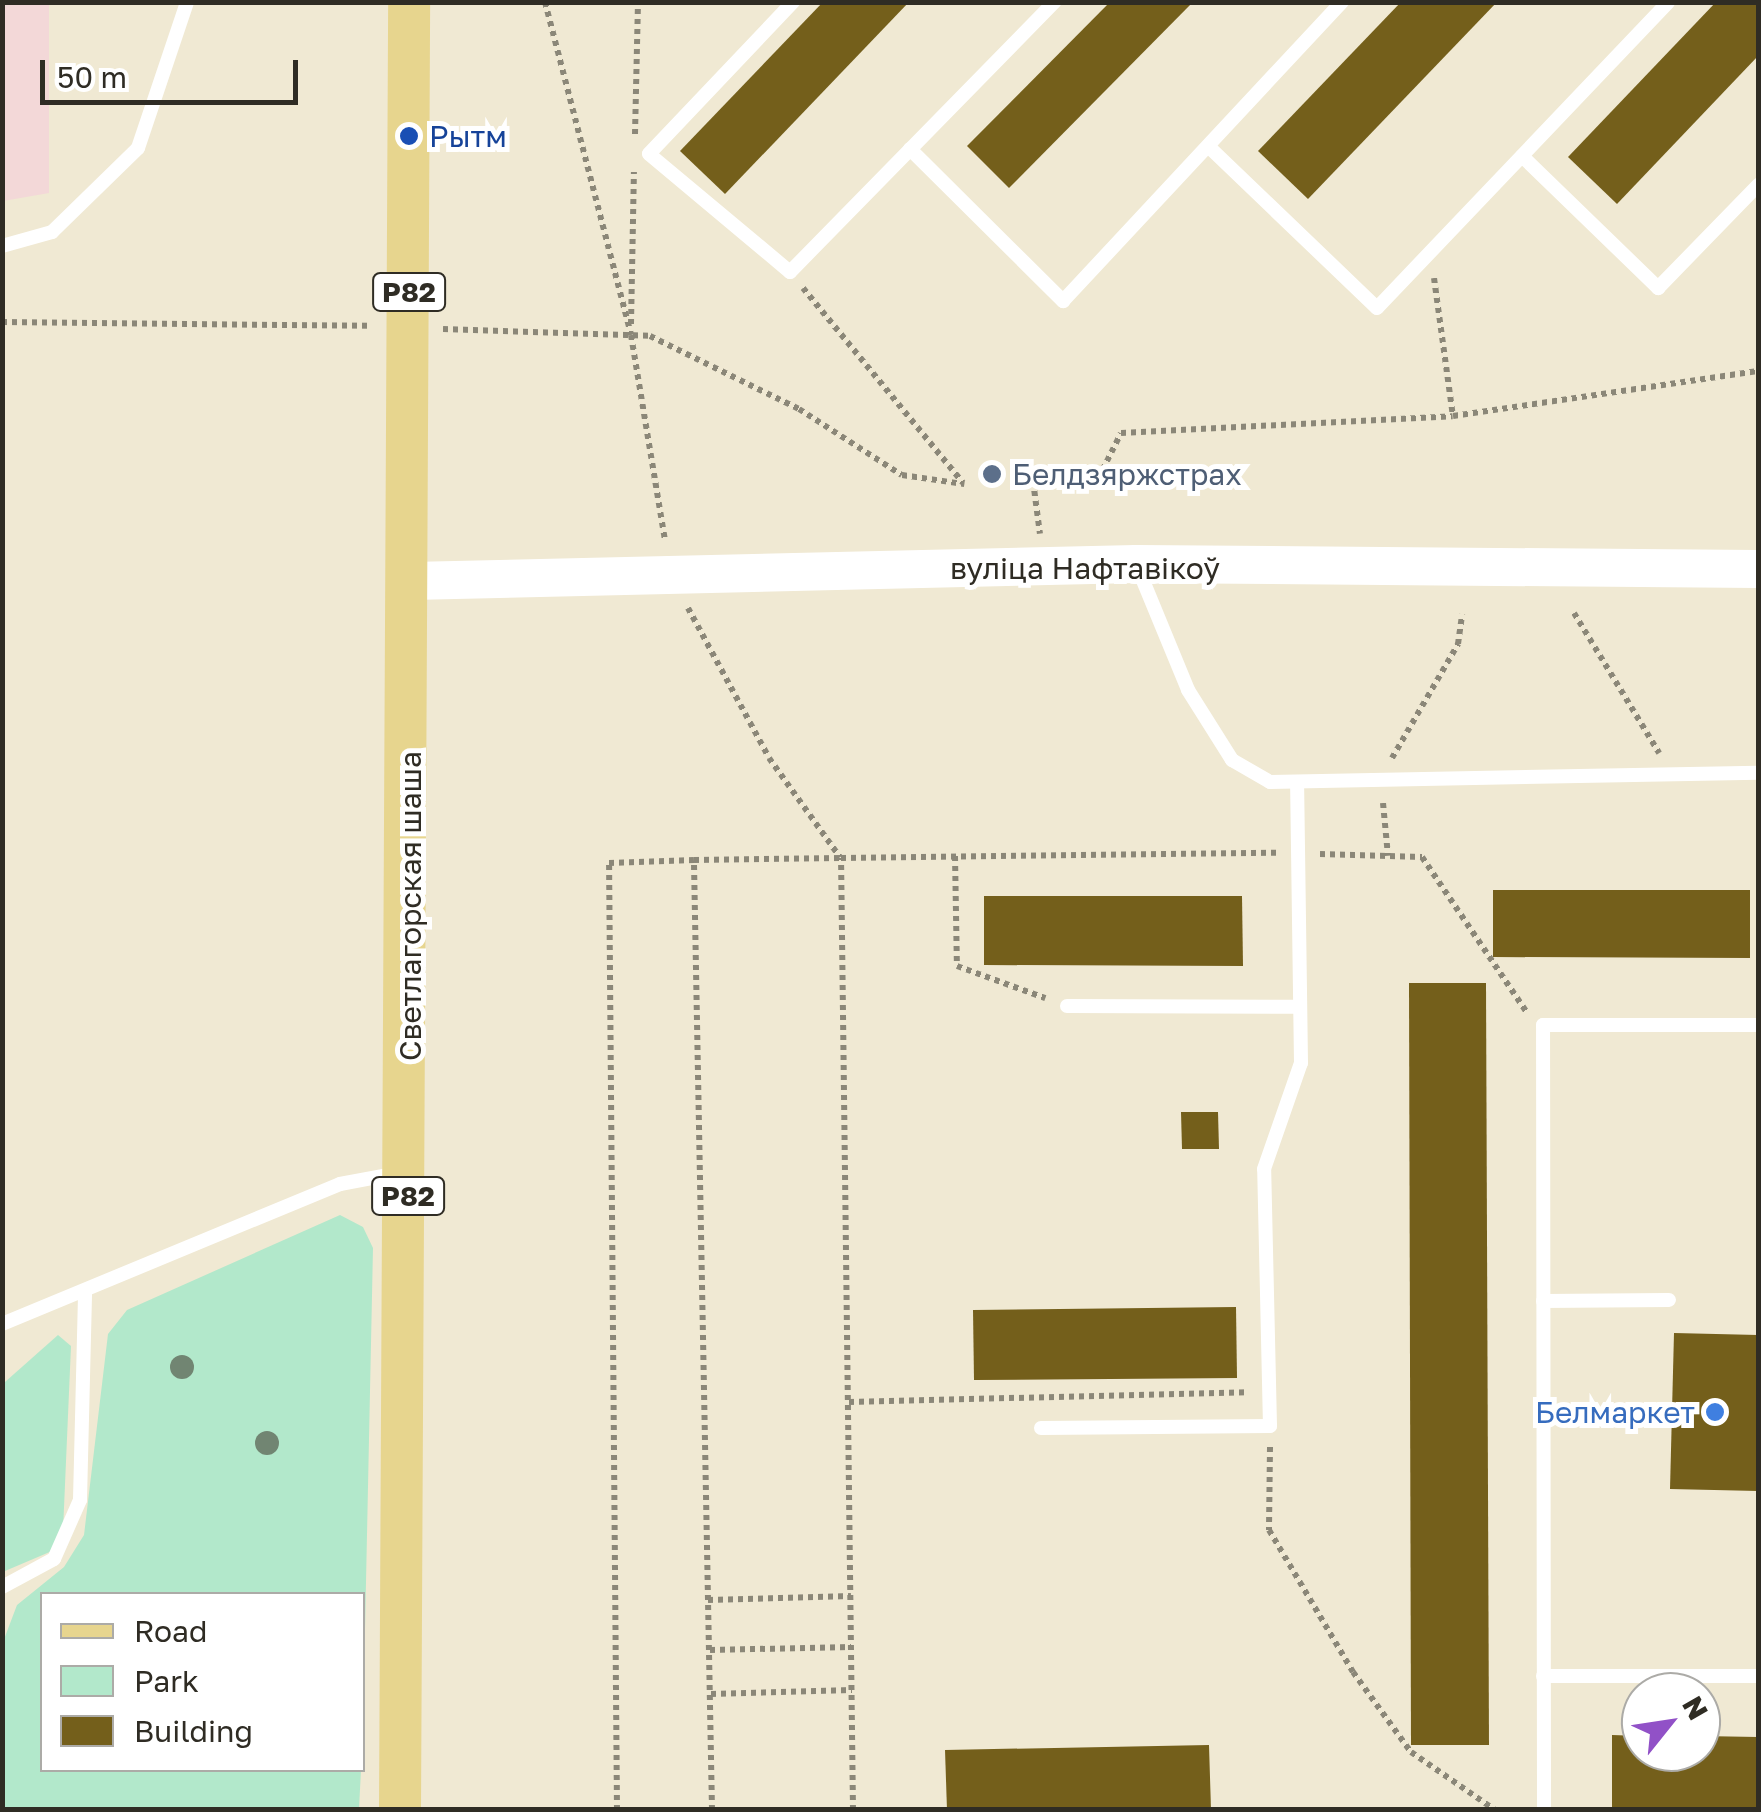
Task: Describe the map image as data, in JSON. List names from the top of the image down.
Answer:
{
  "streets": {
    "main road": ["Р82", "Светлагорская шаша"],
    "street": ["вуліца Нафтавікоў"]
  },
  "crossings": [
    ["вуліца Нафтавікоў", "Светлагорская шаша"]
  ],
  "places": ["Рытм", "Белдзяржстрах", "Белмаркет"],
  "legend": ["Road", "Park", "Building"],
  "scale_bar": "50 m",
  "north": "top right"
}
